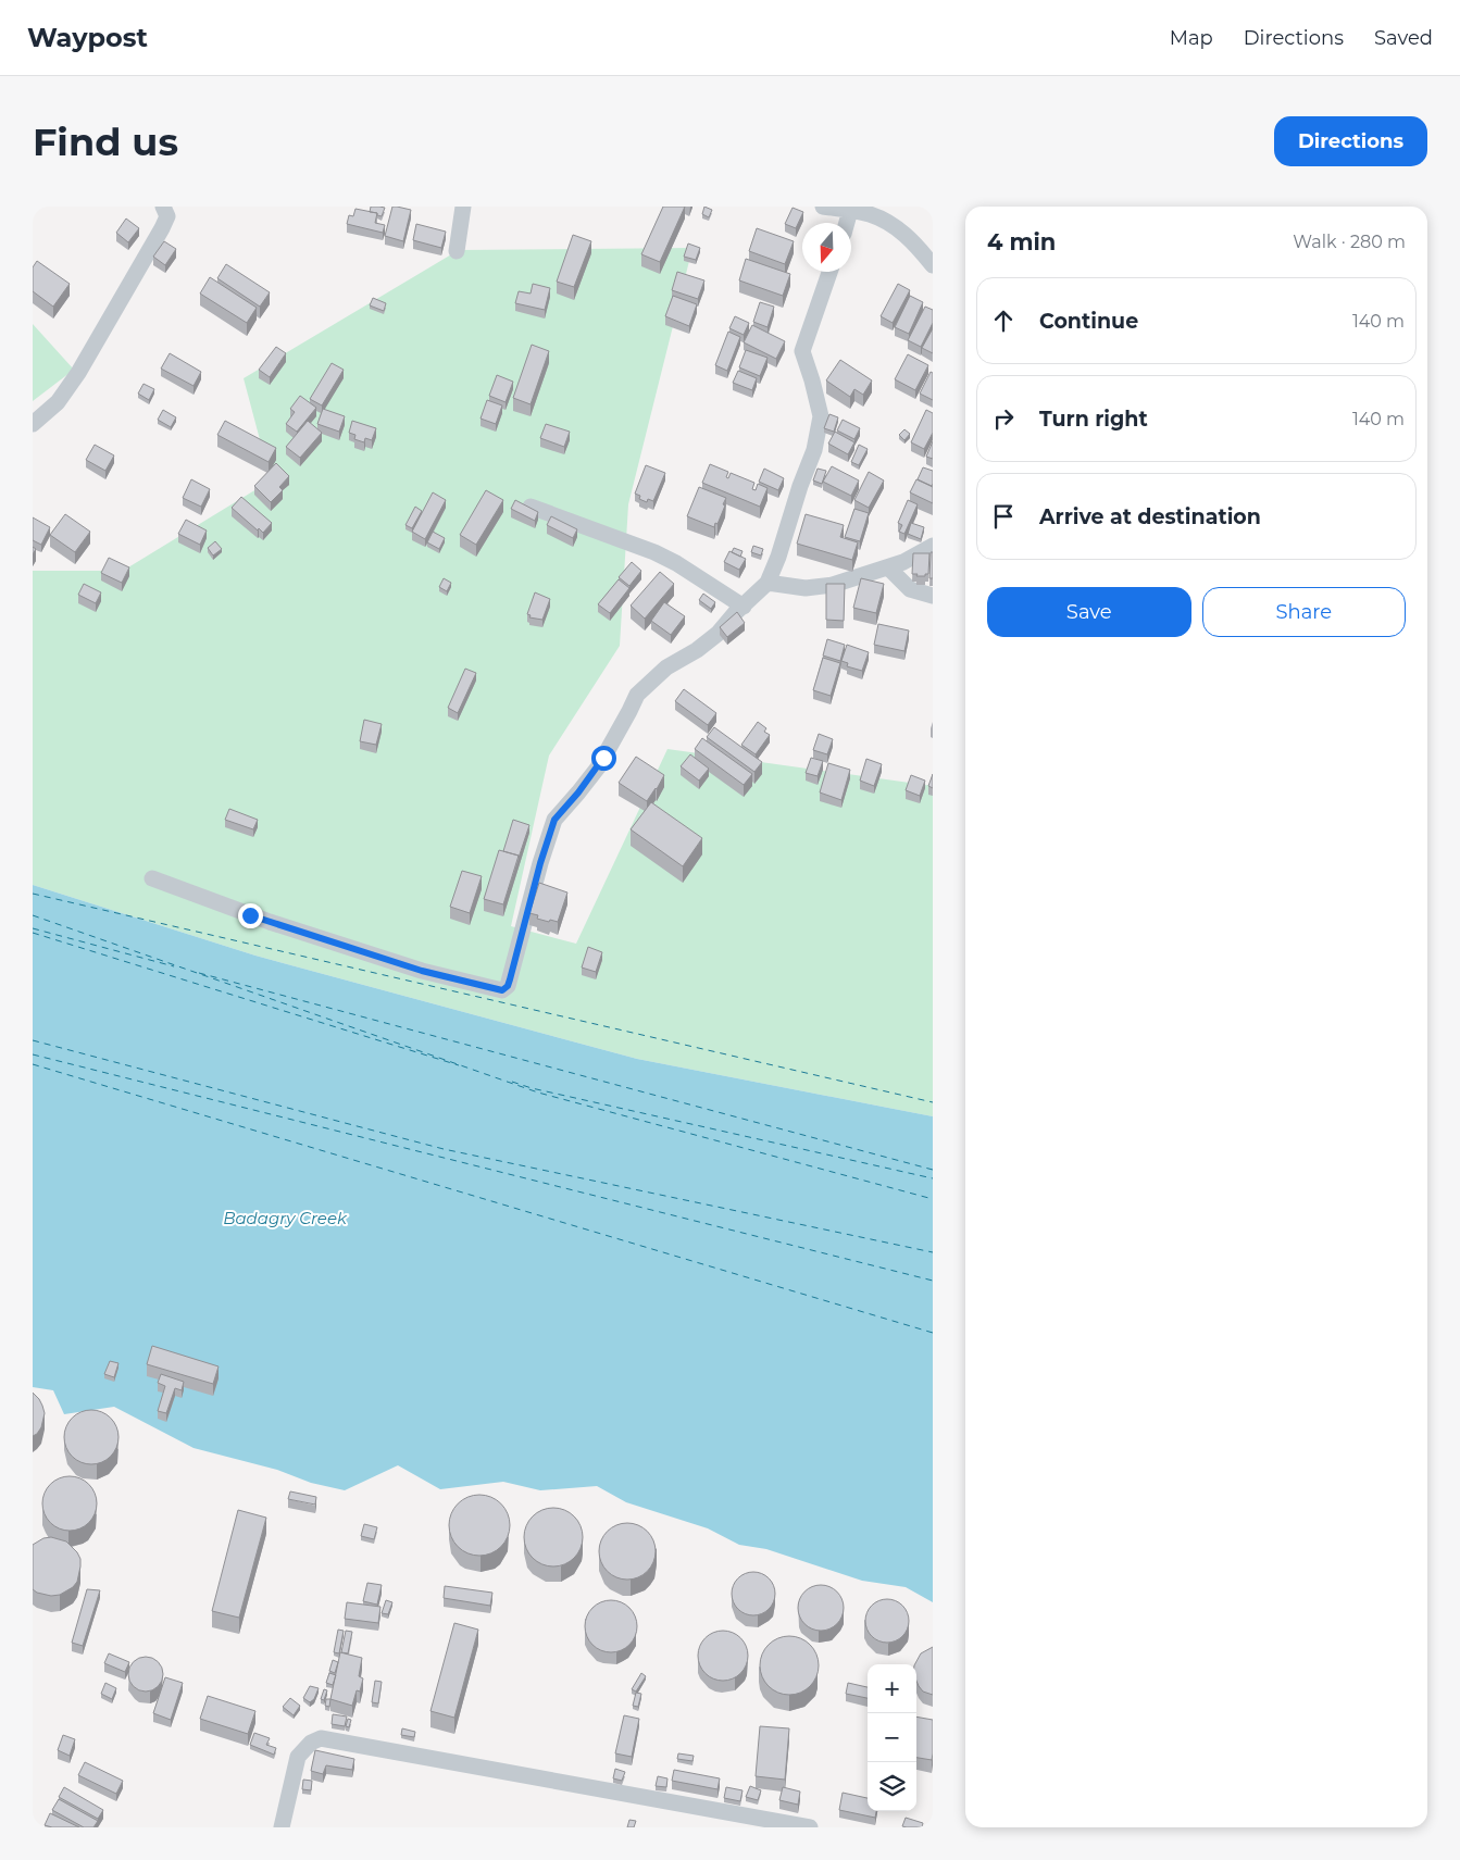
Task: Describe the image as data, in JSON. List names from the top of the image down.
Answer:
{
  "water": ["Badagry Creek"],
  "north": "bottom",
  "page": {
    "header": "Waypost",
    "nav": ["Map", "Directions", "Saved"],
    "buttons": [
      "Directions",
      ["Save", "Share"]
    ],
    "title": "Find us",
    "heading": ["4 min", "Walk · 280 m"],
    "list": [
      ["Continue", "140 m"],
      ["Turn right", "140 m"],
      "Arrive at destination"
    ],
    "map_buttons": ["+", "−"]
  }
}
